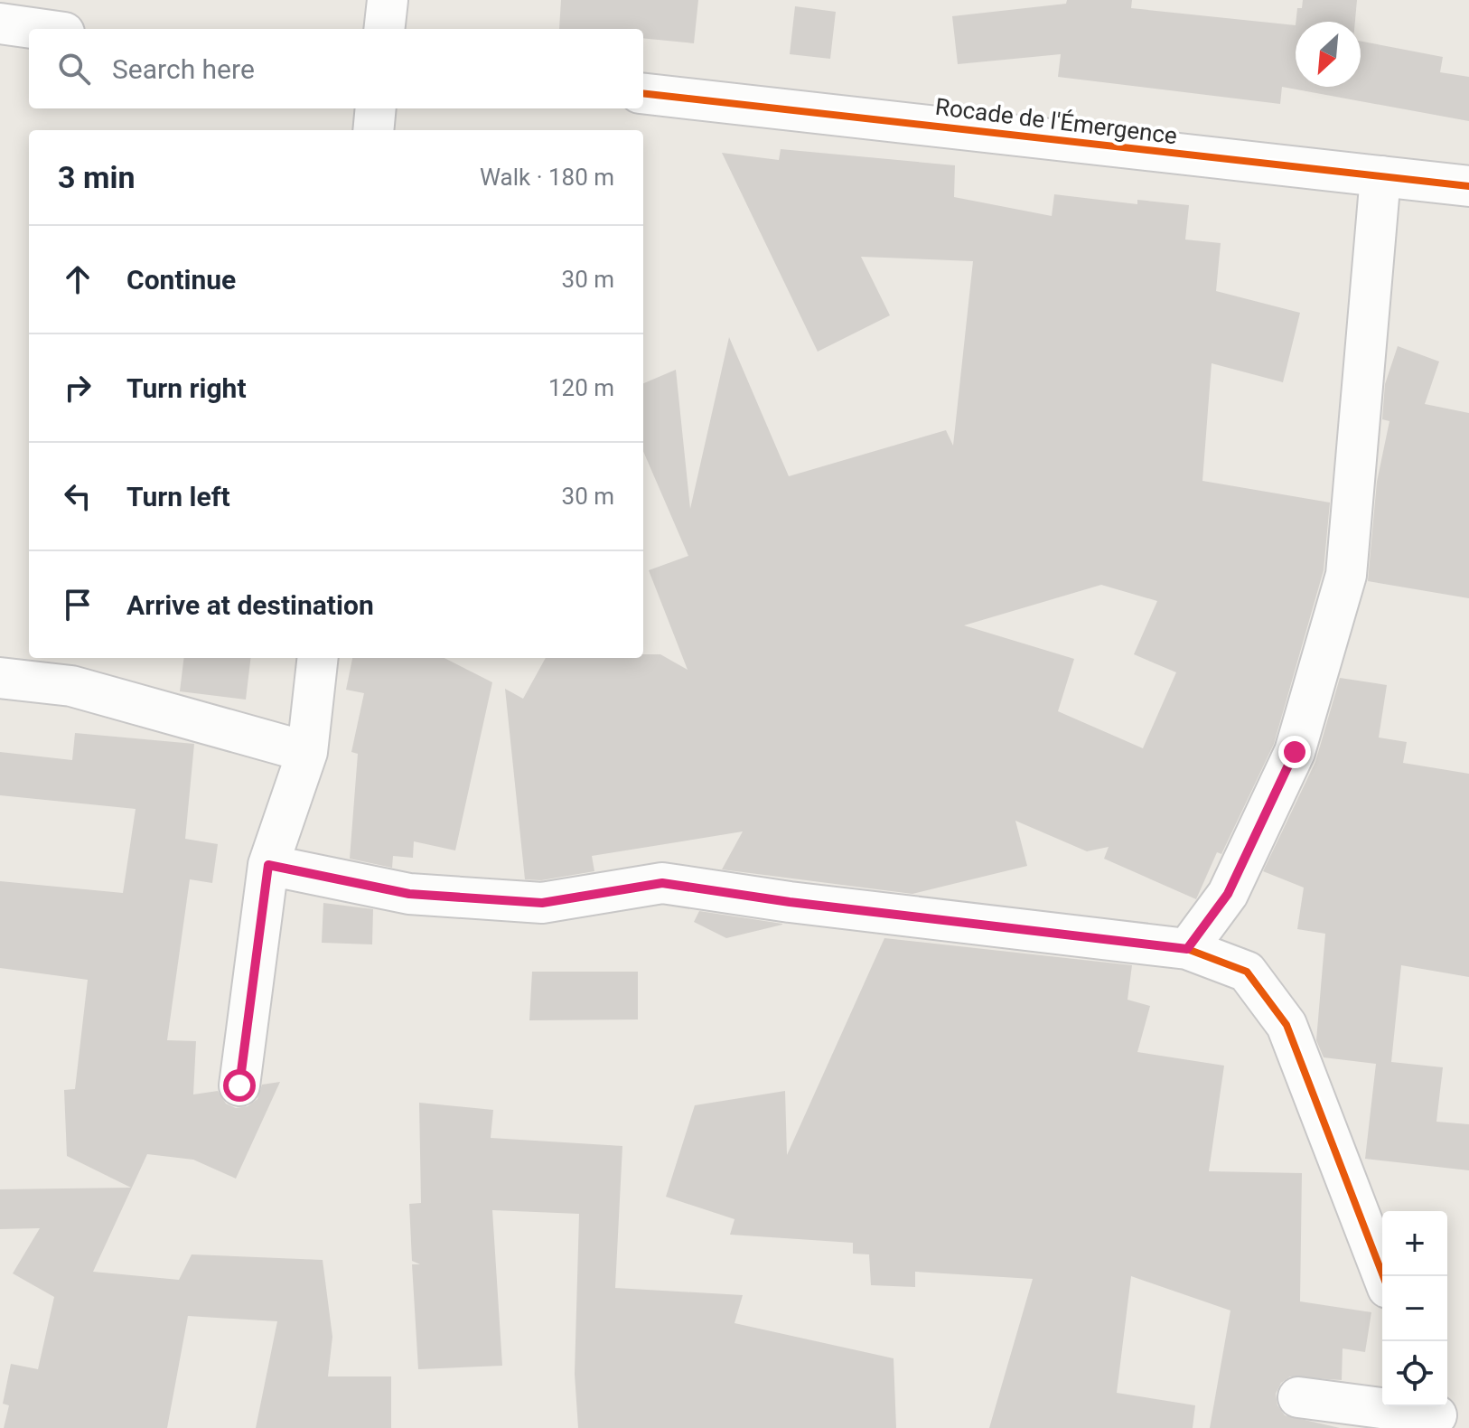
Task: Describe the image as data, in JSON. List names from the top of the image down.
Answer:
{
  "streets": {
    "street": ["Rocade de l'Émergence"]
  },
  "north": "bottom left",
  "page": {
    "search": "Search here",
    "heading": ["3 min", "Walk · 180 m"],
    "list": [
      ["Continue", "30 m"],
      ["Turn right", "120 m"],
      ["Turn left", "30 m"],
      "Arrive at destination"
    ],
    "map_buttons": ["+", "−"]
  }
}
